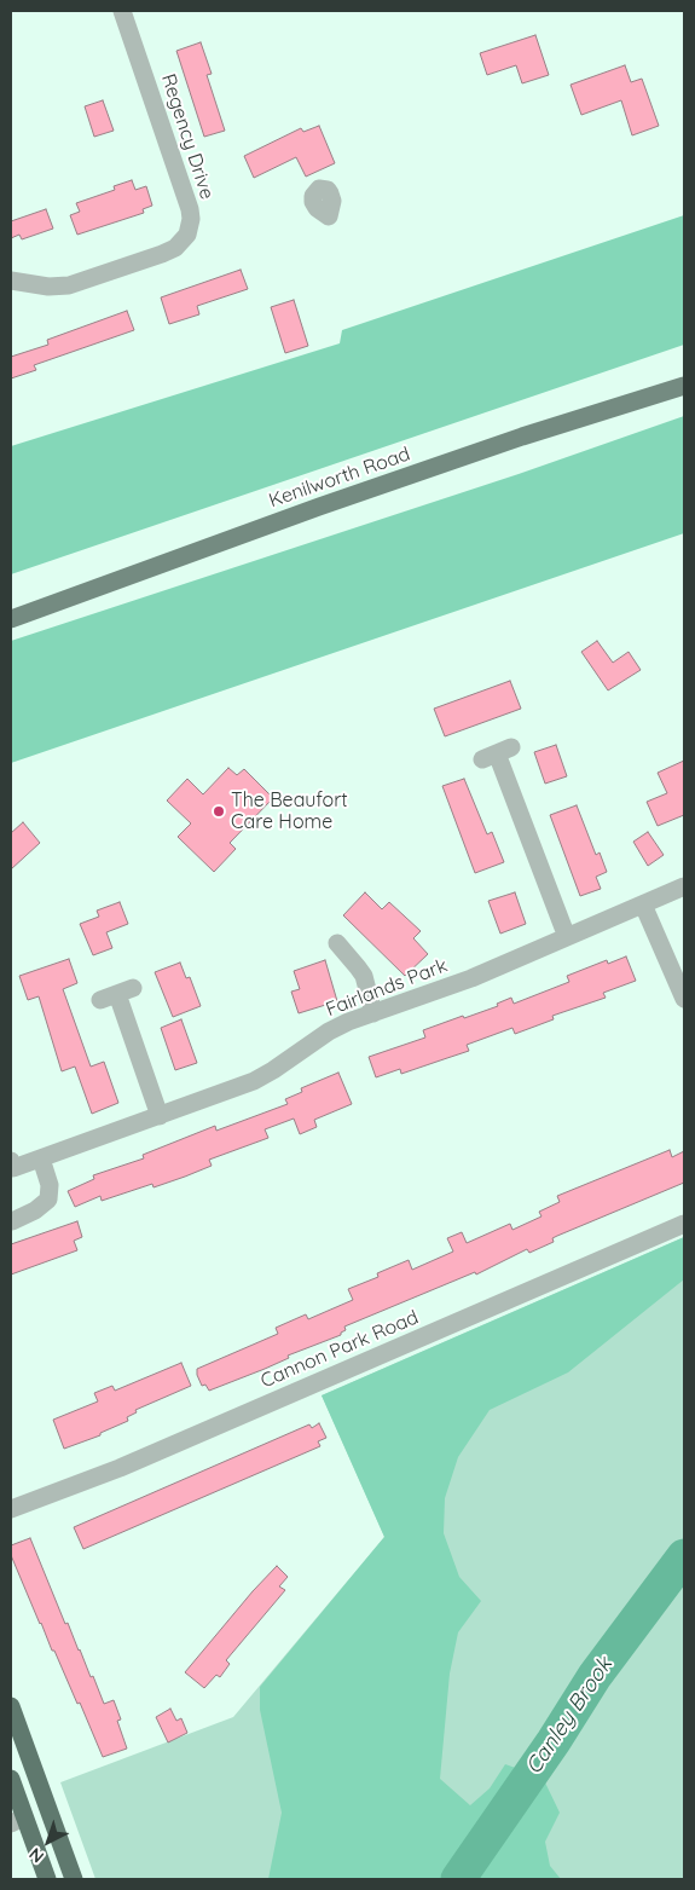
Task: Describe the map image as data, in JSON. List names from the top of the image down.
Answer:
{
  "streets": {
    "main road": ["Kenilworth Road"],
    "street": ["Regency Drive", "Fairlands Park", "Cannon Park Road"]
  },
  "water": ["Canley Brook"],
  "places": ["The Beaufort Care Home"],
  "north": "bottom left"
}
